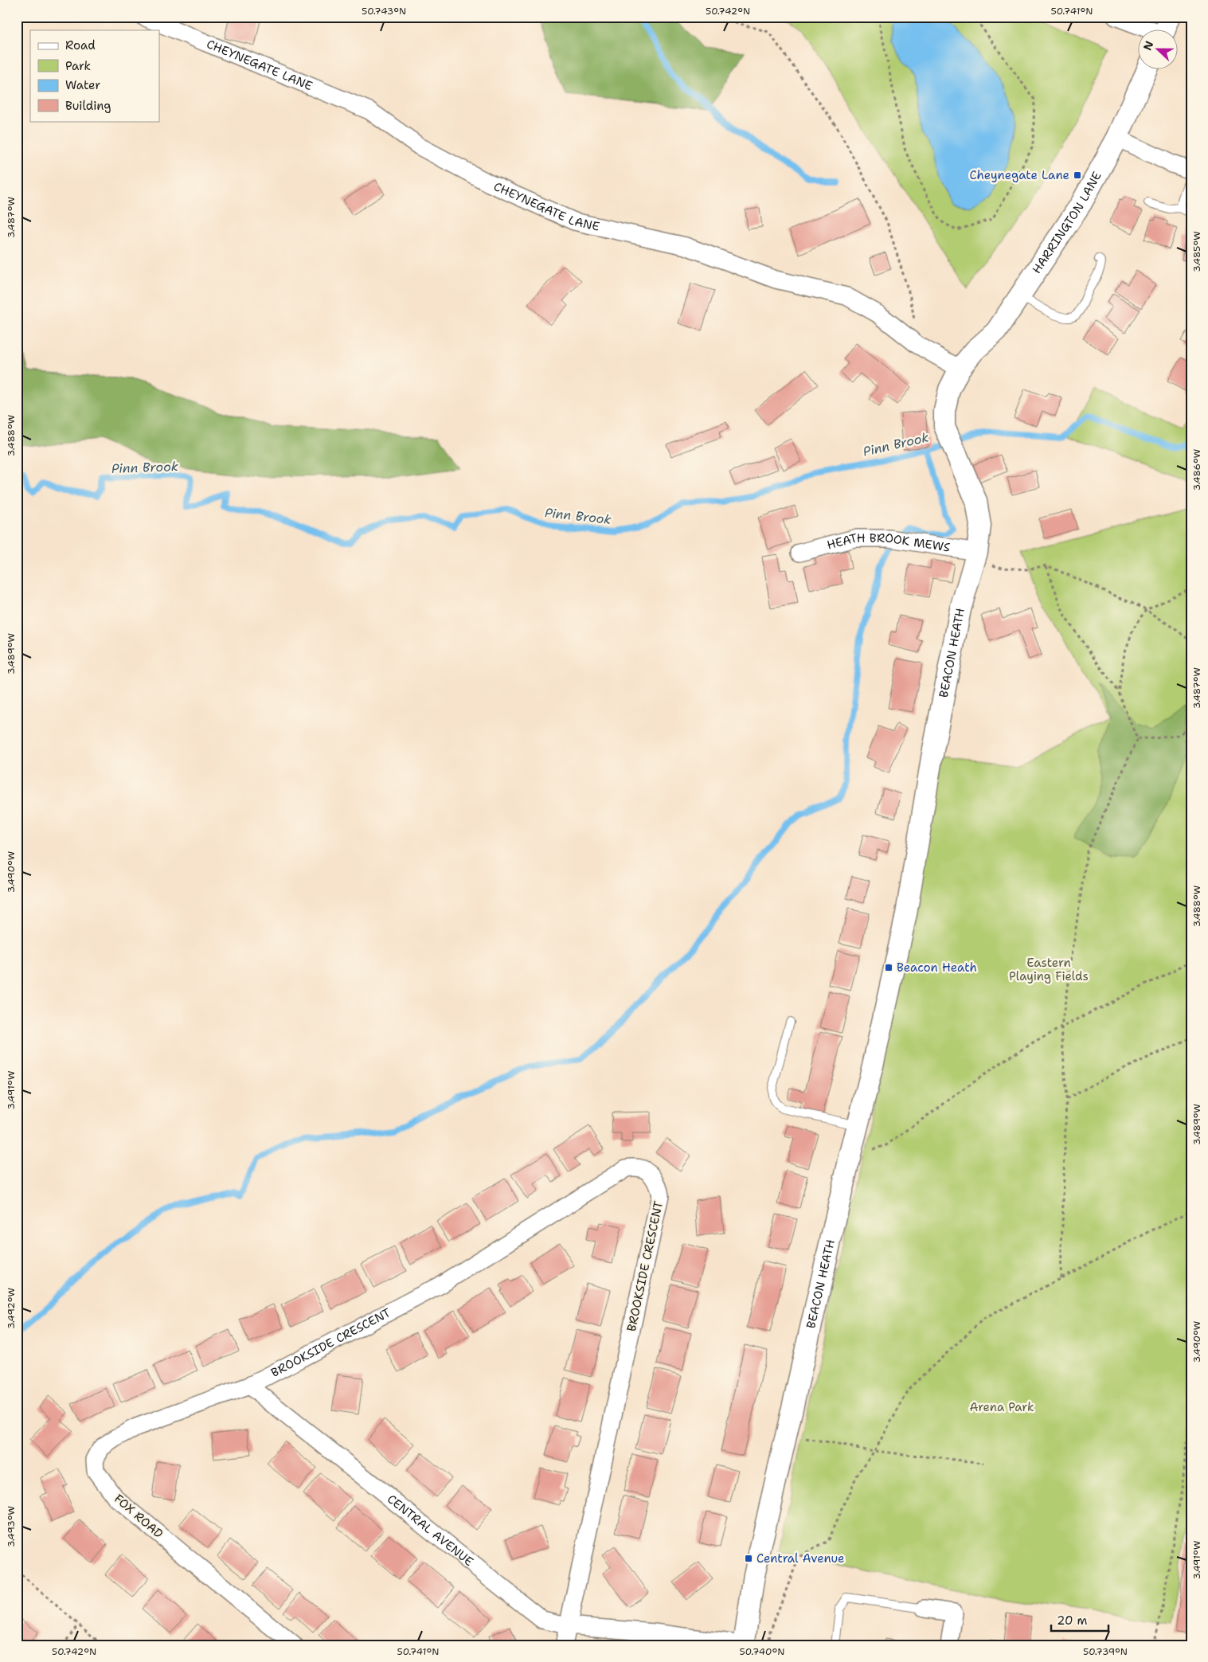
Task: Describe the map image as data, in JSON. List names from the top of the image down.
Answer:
{
  "streets": {
    "street": [
      "CHEYNEGATE LANE",
      "HARRINGTON LANE",
      "HEATH BROOK MEWS",
      "BEACON HEATH",
      "BROOKSIDE CRESCENT",
      "FOX ROAD",
      "CENTRAL AVENUE"
    ]
  },
  "crossings": [
    ["CHEYNEGATE LANE", "HARRINGTON LANE"],
    ["CHEYNEGATE LANE", "BEACON HEATH"],
    ["HARRINGTON LANE", "BEACON HEATH"],
    ["HEATH BROOK MEWS", "BEACON HEATH"],
    ["BEACON HEATH", "CENTRAL AVENUE"],
    ["BROOKSIDE CRESCENT", "FOX ROAD"],
    ["BROOKSIDE CRESCENT", "CENTRAL AVENUE"],
    ["FOX ROAD", "CENTRAL AVENUE"]
  ],
  "water": ["Pinn Brook"],
  "parks": ["Eastern Playing Fields", "Arena Park"],
  "places": {
    "transit": ["Cheynegate Lane", "Beacon Heath", "Central Avenue"]
  },
  "legend": [
    "Road",
    "Park",
    "Water",
    "Building"
  ],
  "scale_bar": "20 m",
  "north": "left",
  "coordinates": [
    "50.743°N",
    "50.742°N",
    "50.741°N",
    "3.487°W",
    "3.485°W",
    "3.488°W",
    "3.486°W",
    "3.489°W",
    "3.490°W",
    "3.491°W",
    "3.492°W",
    "3.493°W",
    "50.740°N",
    "50.739°N"
  ]
}
